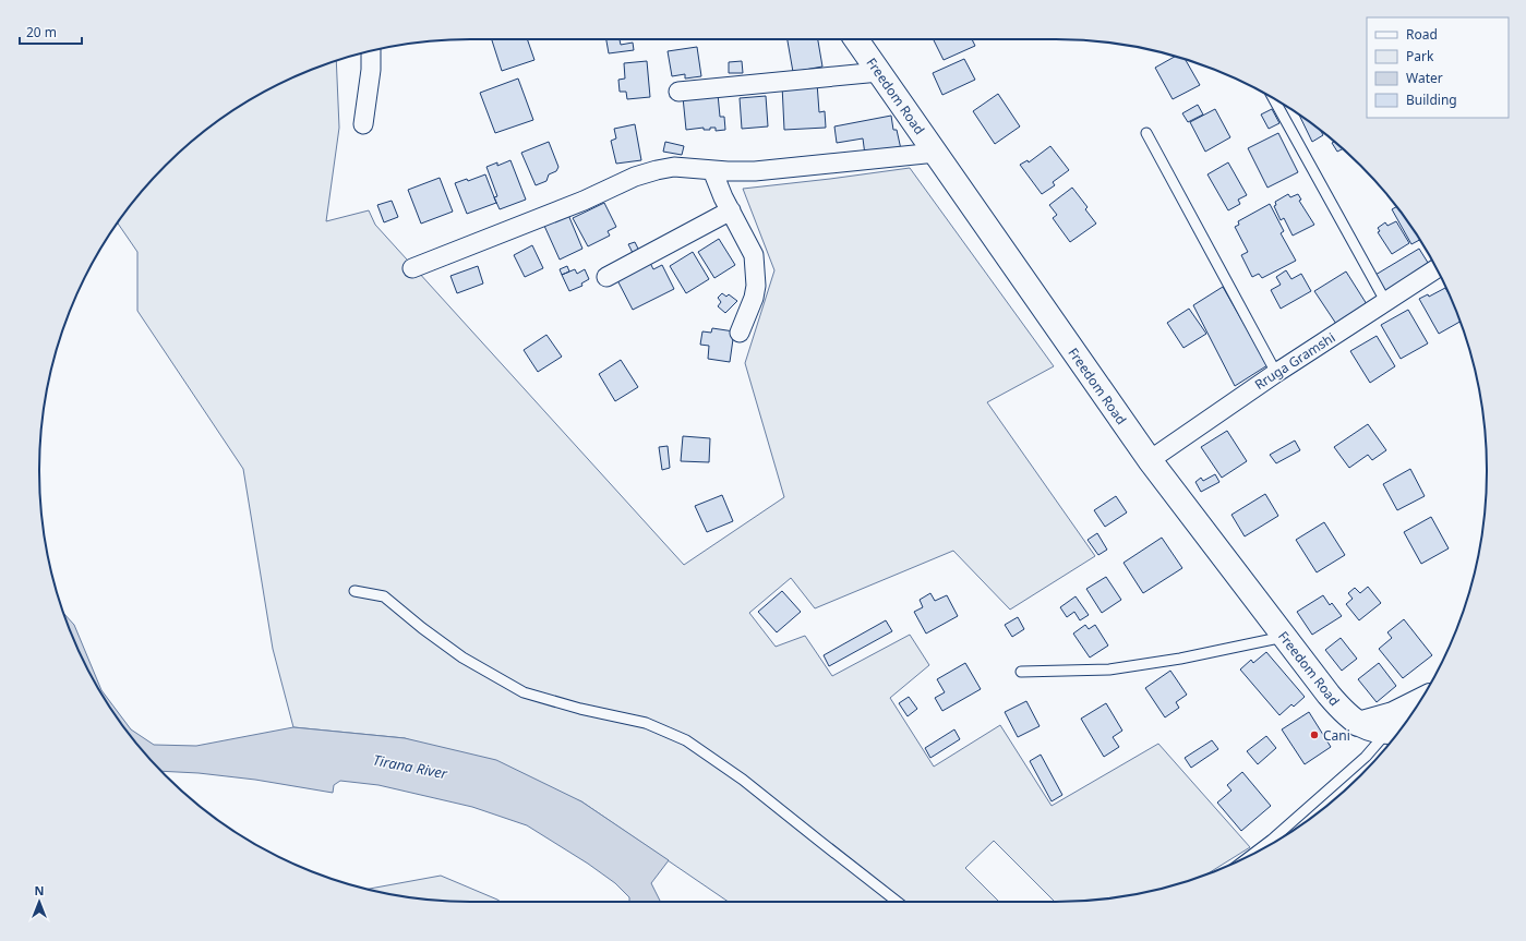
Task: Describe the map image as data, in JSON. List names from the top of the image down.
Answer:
{
  "streets": {
    "main road": ["Freedom Road"],
    "street": ["Rruga Gramshi"]
  },
  "crossings": [
    ["Freedom Road", "Rruga Gramshi"]
  ],
  "water": ["Tirana River"],
  "places": ["Cani"],
  "legend": [
    "Road",
    "Park",
    "Water",
    "Building"
  ],
  "scale_bar": "20 m",
  "north": "top"
}
